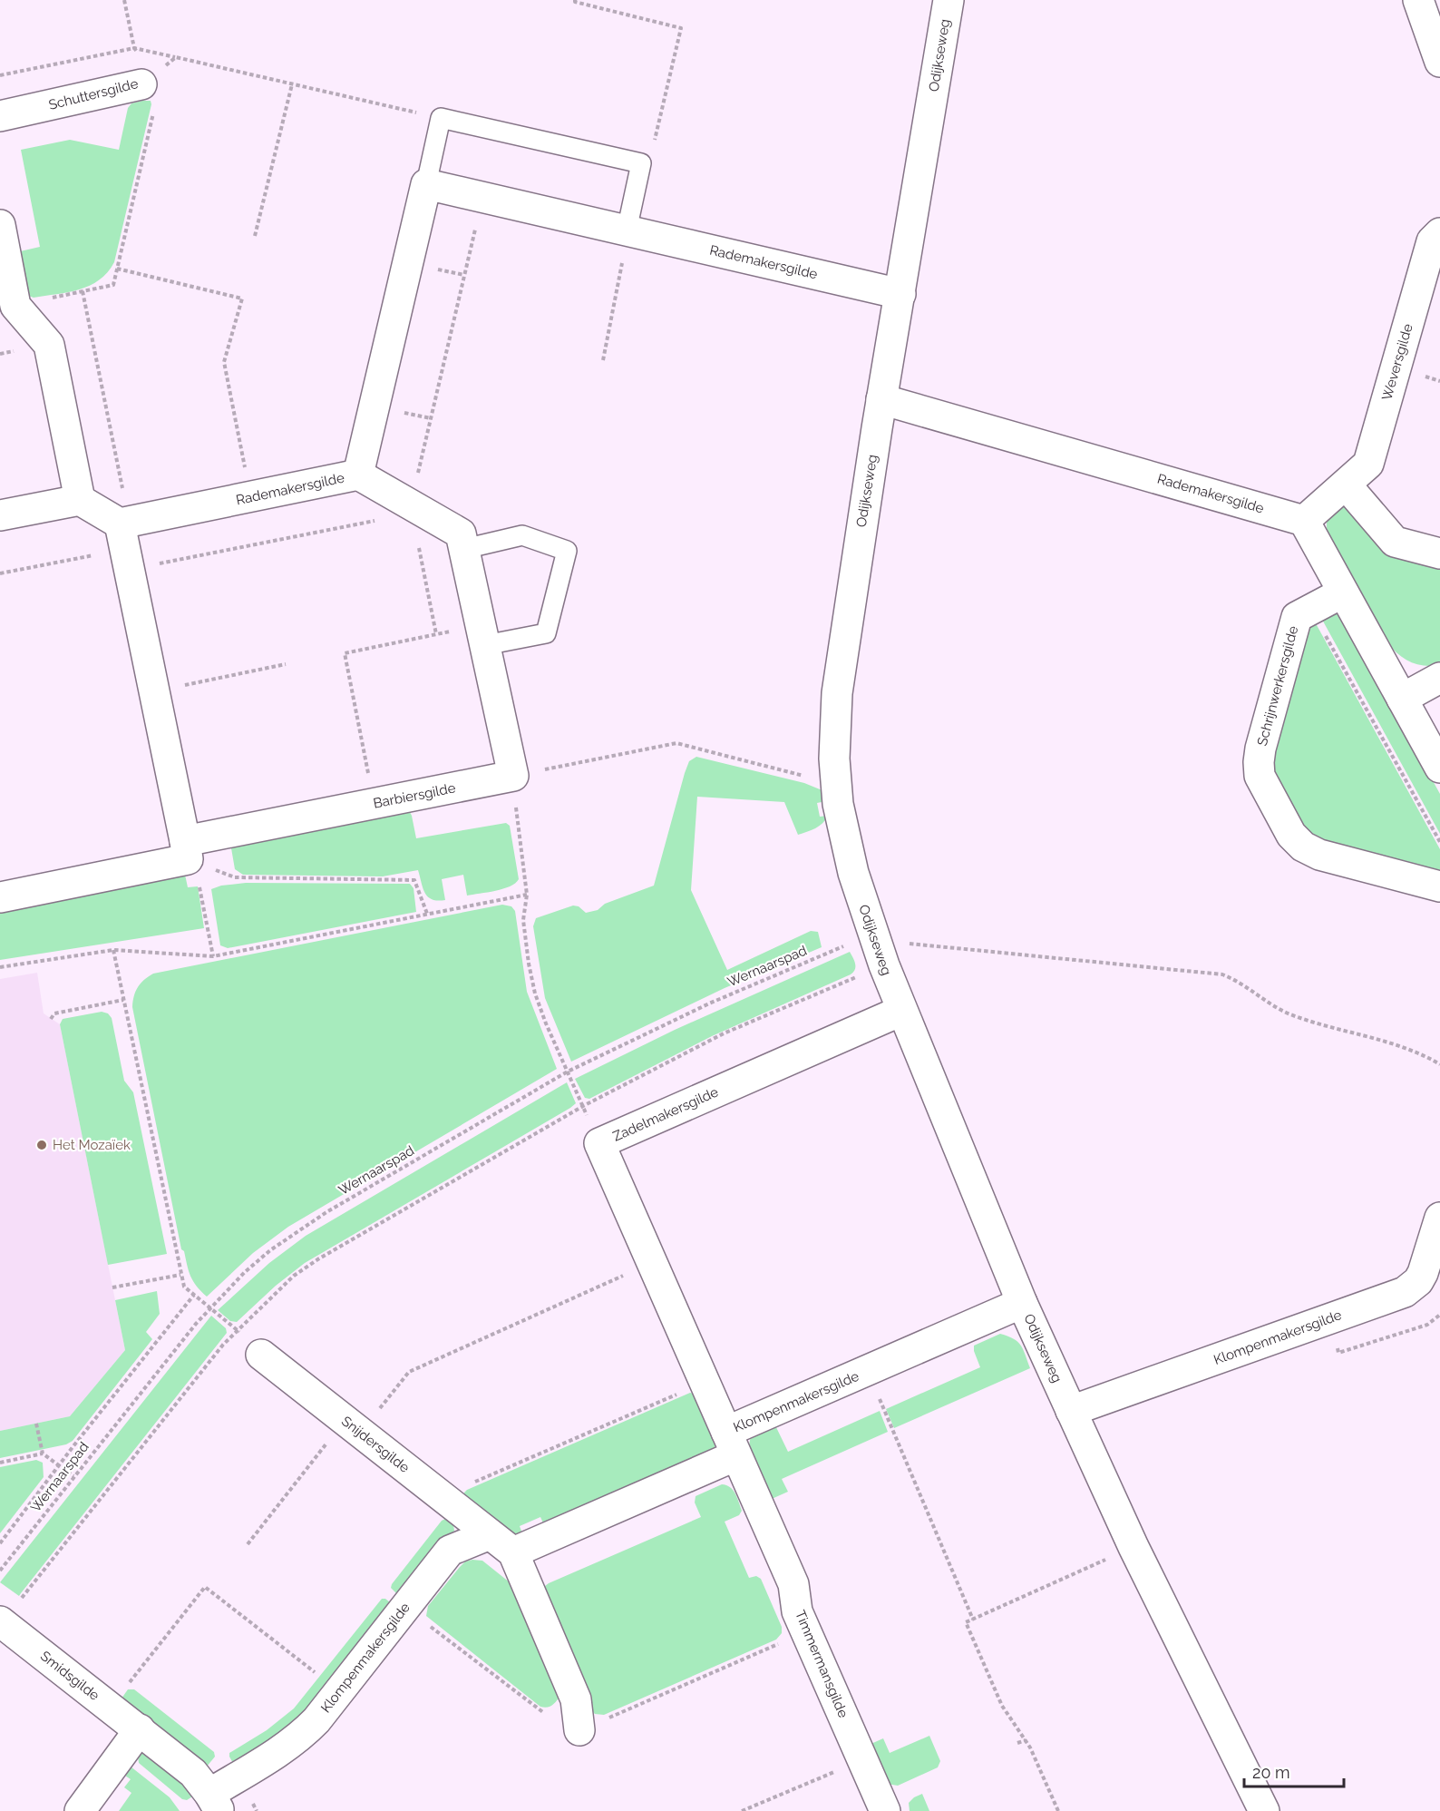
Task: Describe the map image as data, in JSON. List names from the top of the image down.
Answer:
{
  "streets": {
    "street": [
      "Odijkseweg",
      "Schuttersgilde",
      "Rademakersgilde",
      "Weversgilde",
      "Schrijnwerkersgilde",
      "Barbiersgilde",
      "Zadelmakersgilde",
      "Klompenmakersgilde",
      "Snijdersgilde",
      "Timmermansgilde",
      "Smidsgilde"
    ],
    "path": ["Wernaarspad"]
  },
  "crossings": [
    ["Odijkseweg", "Rademakersgilde"],
    ["Odijkseweg", "Wernaarspad"],
    ["Odijkseweg", "Zadelmakersgilde"],
    ["Odijkseweg", "Klompenmakersgilde"],
    ["Rademakersgilde", "Weversgilde"],
    ["Zadelmakersgilde", "Klompenmakersgilde"],
    ["Zadelmakersgilde", "Timmermansgilde"],
    ["Klompenmakersgilde", "Snijdersgilde"],
    ["Klompenmakersgilde", "Timmermansgilde"],
    ["Klompenmakersgilde", "Smidsgilde"]
  ],
  "places": ["Het Mozaïek"],
  "scale_bar": "20 m"
}
